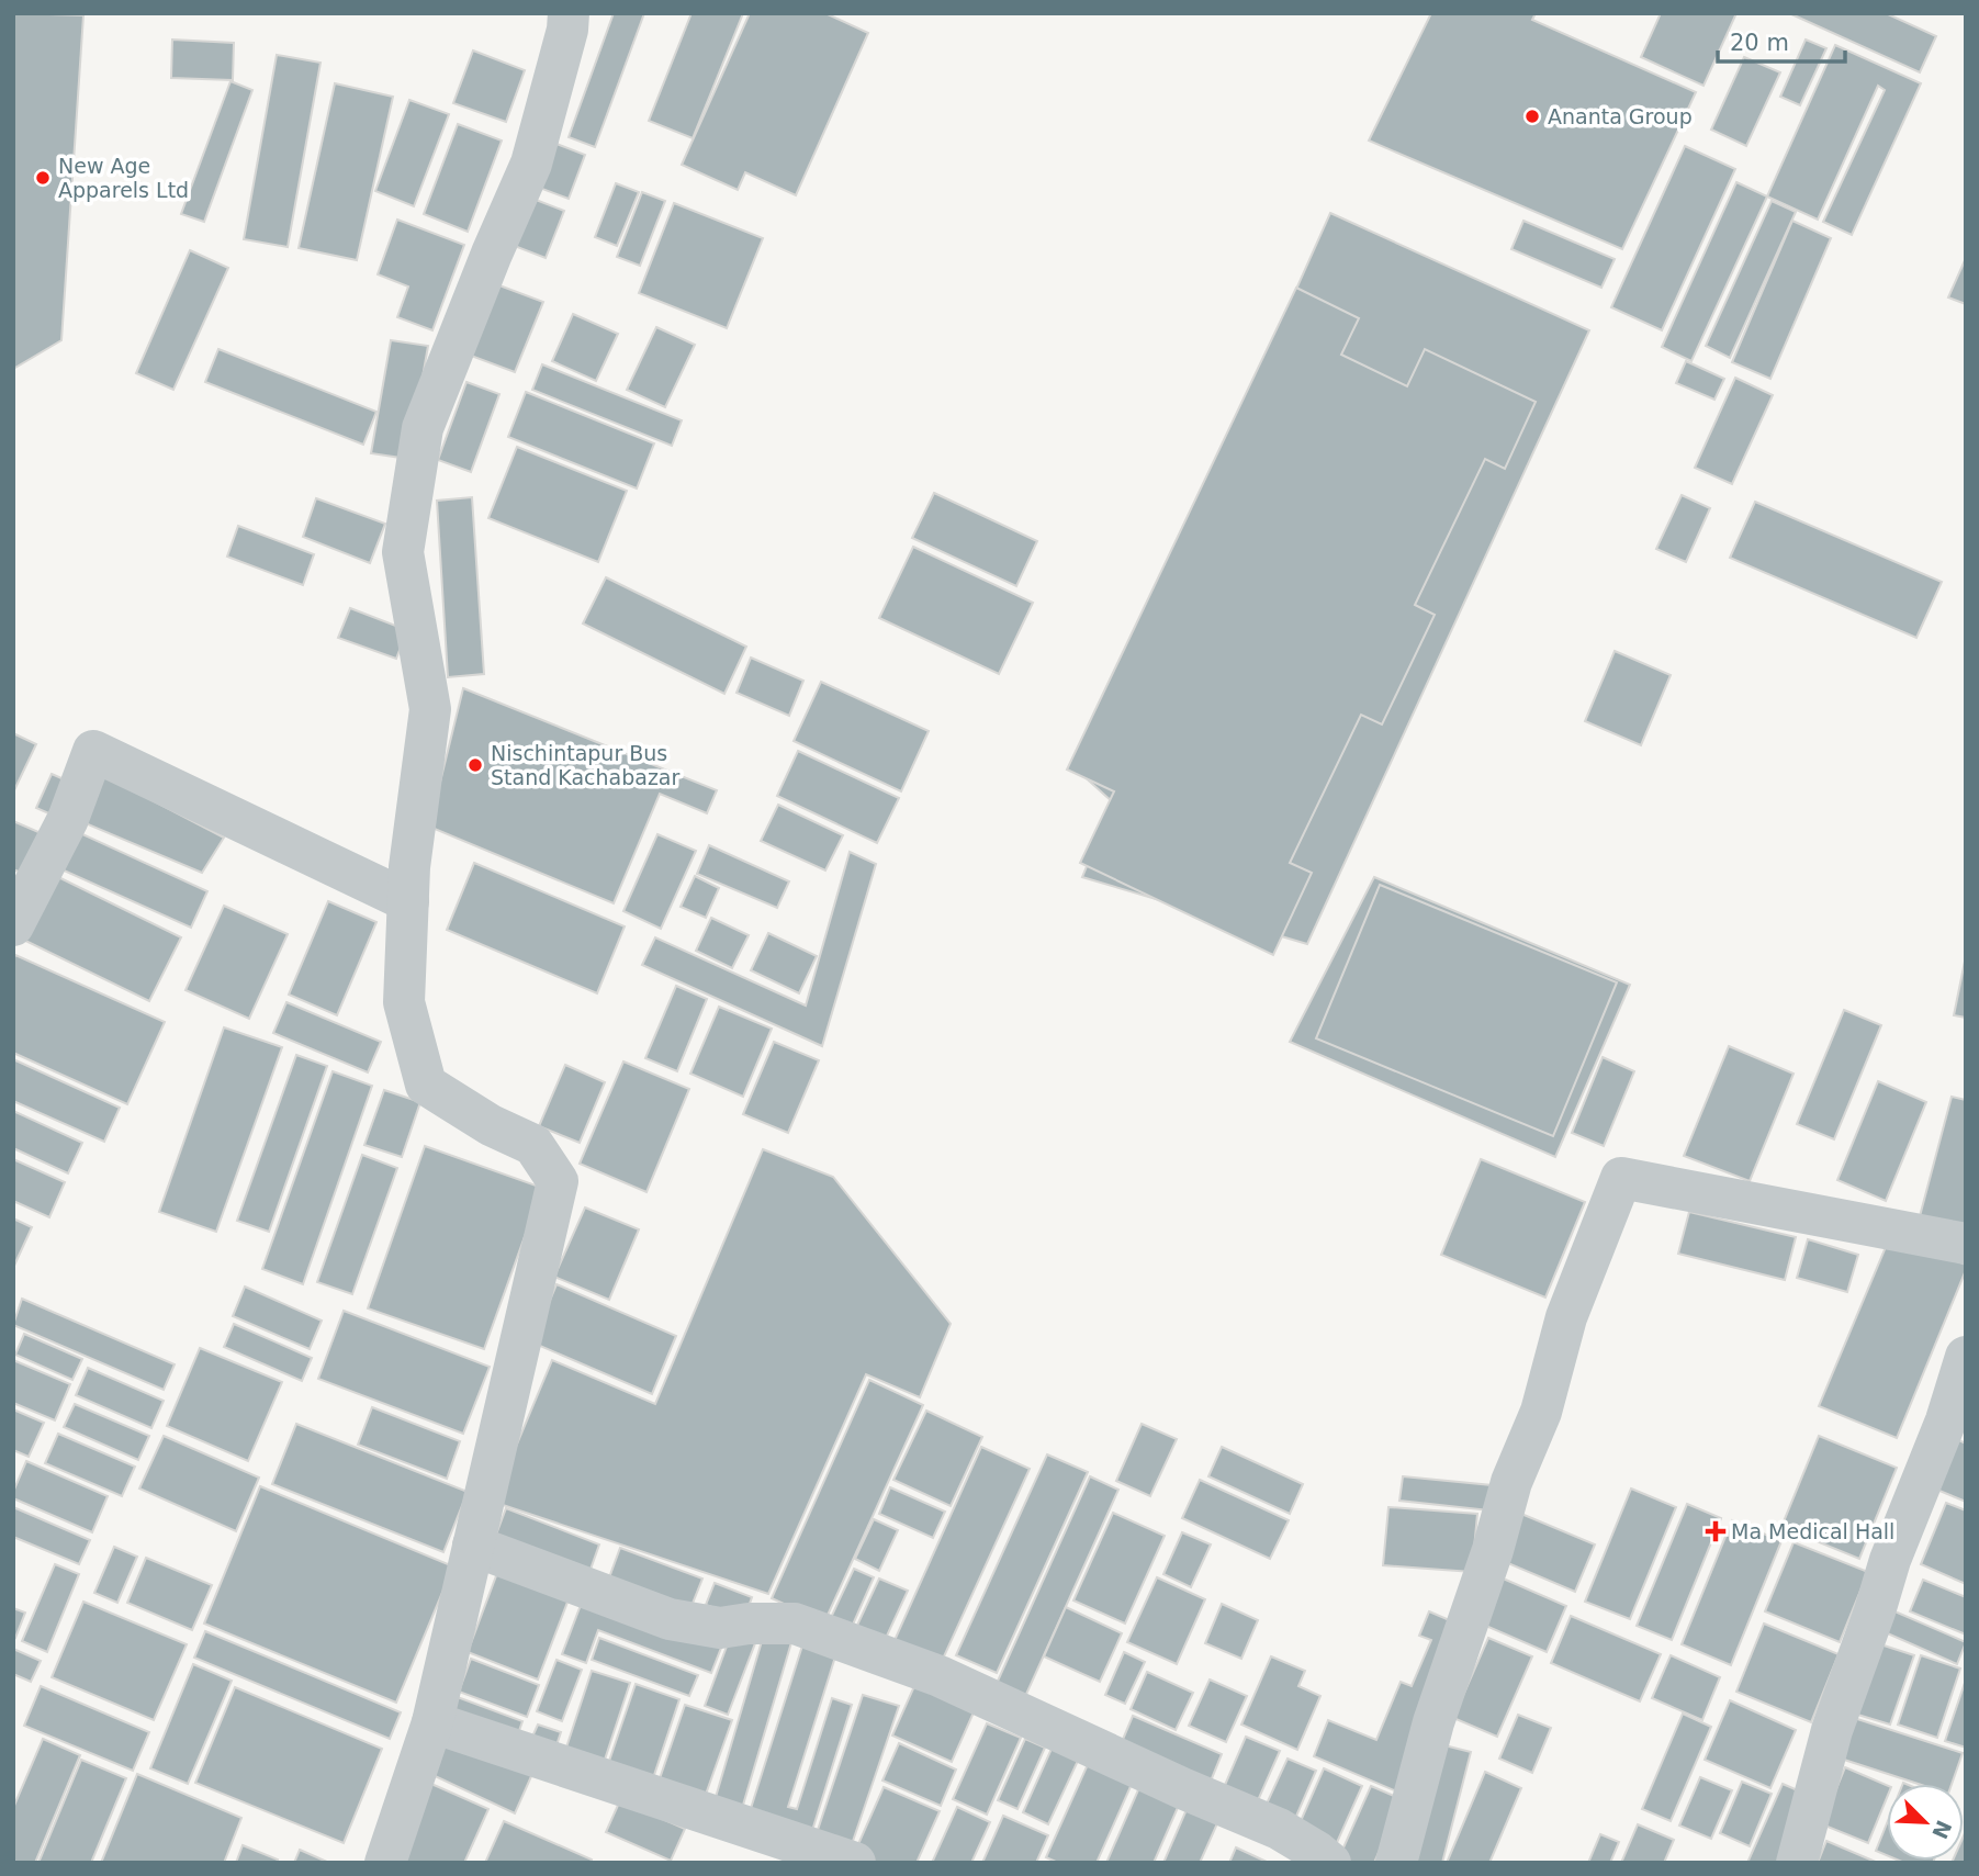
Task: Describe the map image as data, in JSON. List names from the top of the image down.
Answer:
{
  "places": {
    "other": ["Ananta Group", "New Age Apparels Ltd", "Nischintapur Bus Stand Kachabazar"],
    "health": ["Ma Medical Hall"]
  },
  "scale_bar": "20 m",
  "north": "bottom right"
}
